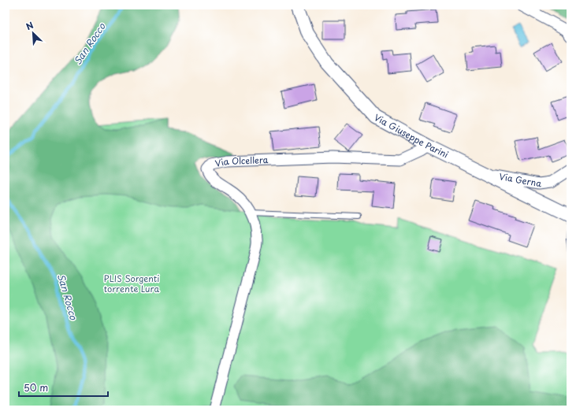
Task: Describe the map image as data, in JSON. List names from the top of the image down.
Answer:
{
  "streets": {
    "street": ["Via Giuseppe Parini", "Via Olcellera", "Via Gerna"]
  },
  "crossings": [
    ["Via Giuseppe Parini", "Via Olcellera"],
    ["Via Giuseppe Parini", "Via Gerna"]
  ],
  "water": ["San Rocco"],
  "parks": ["PLIS Sorgenti torrente Lura"],
  "scale_bar": "50 m",
  "north": "top left"
}
